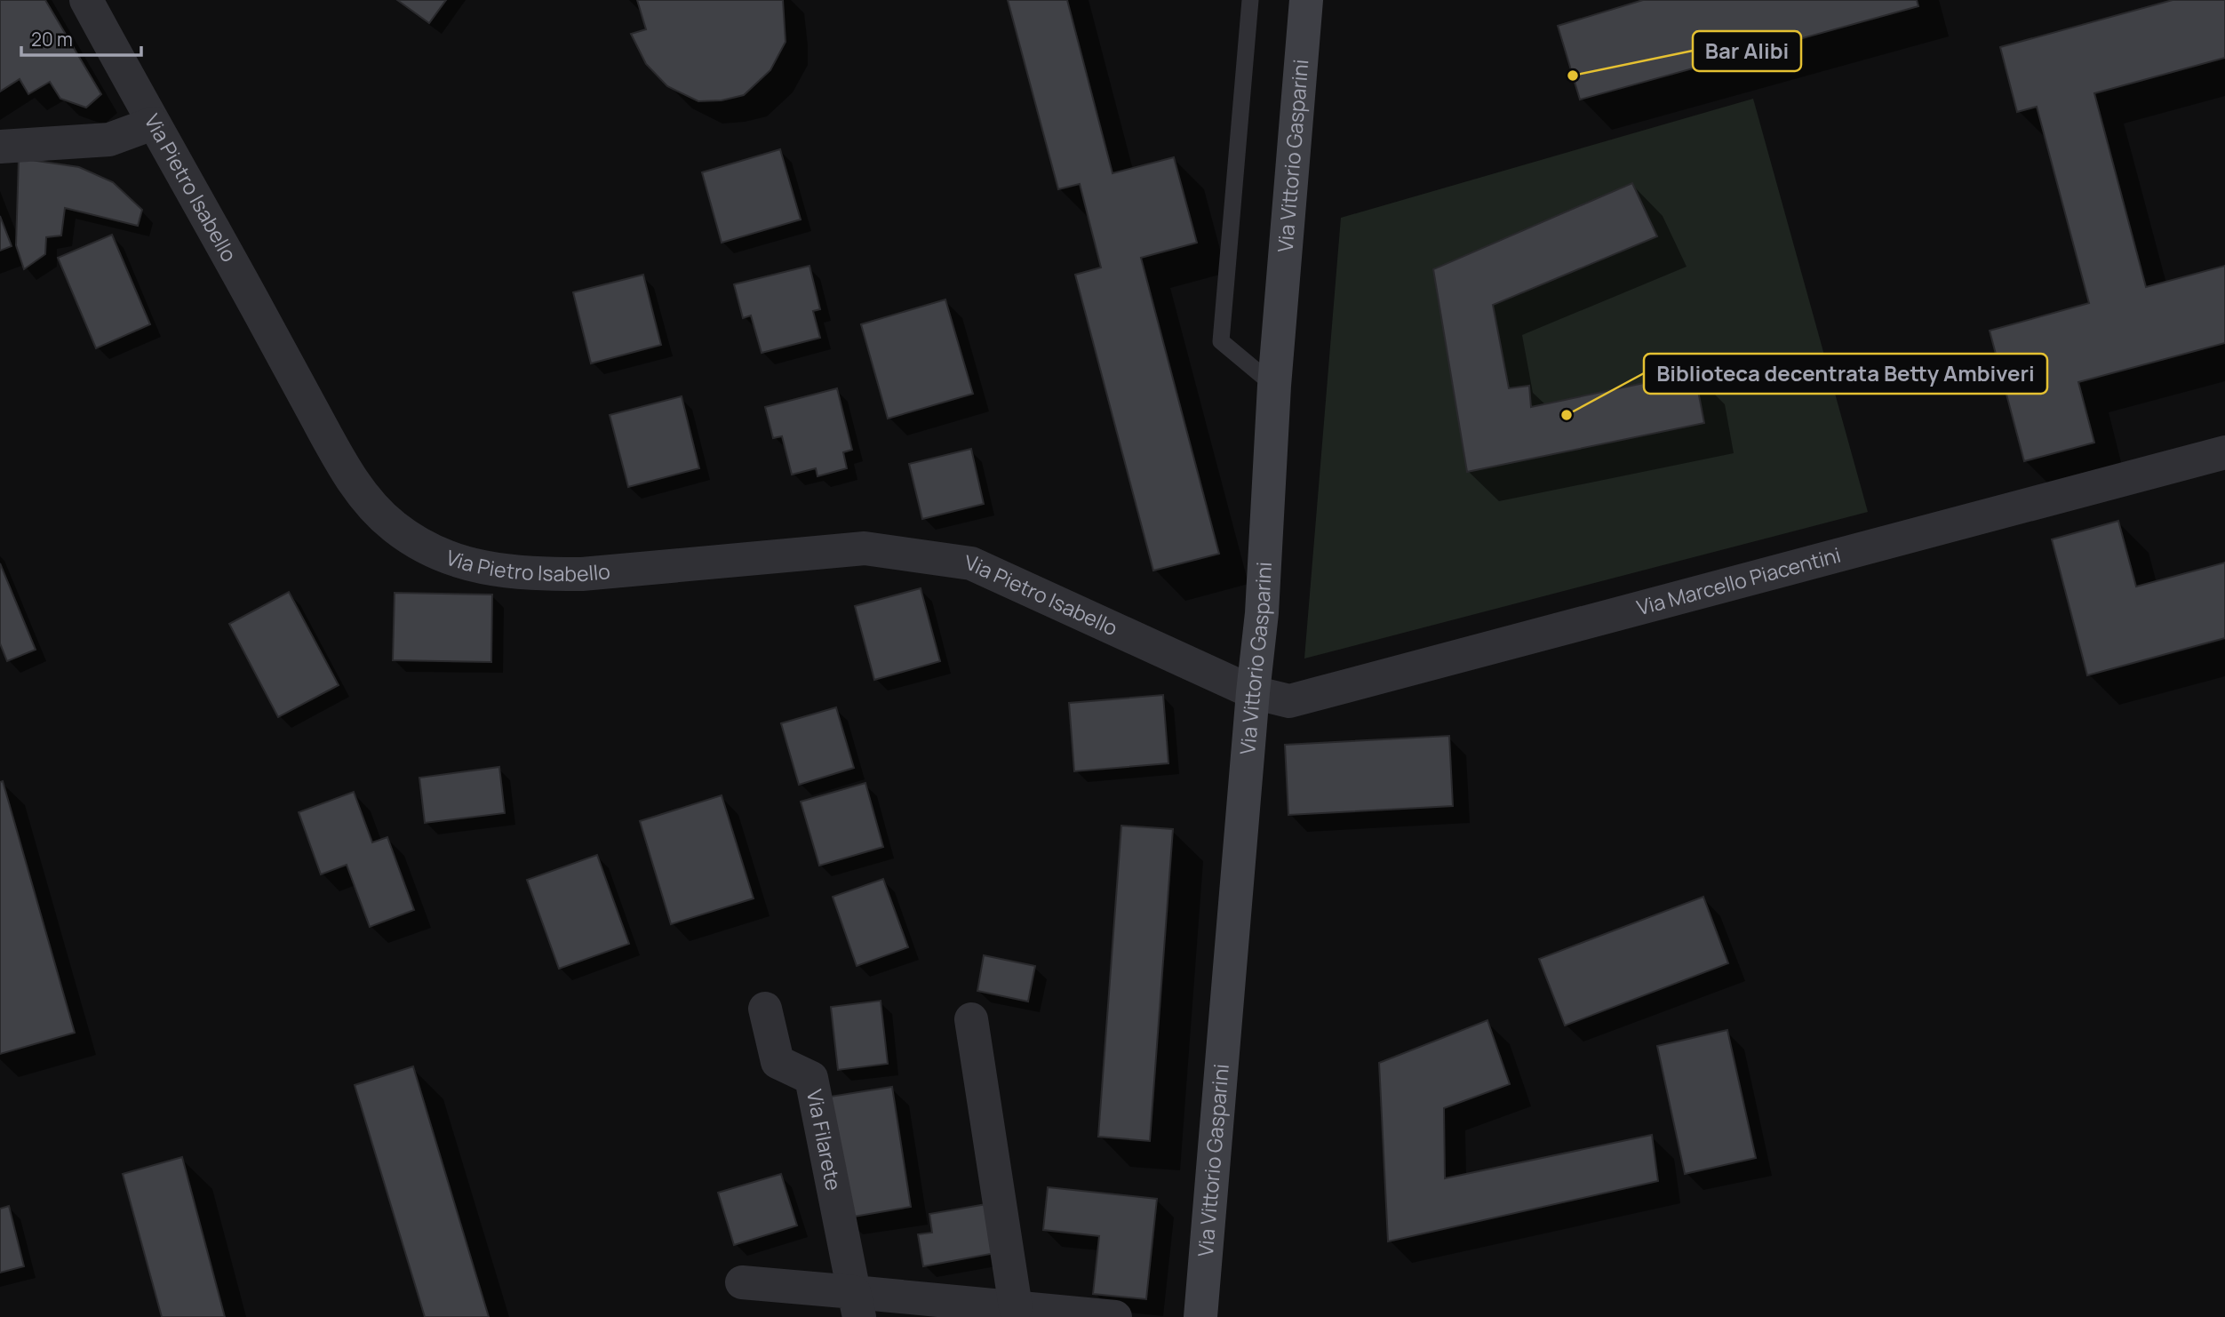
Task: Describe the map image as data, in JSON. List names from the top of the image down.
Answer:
{
  "streets": {
    "street": [
      "Via Vittorio Gasparini",
      "Via Pietro Isabello",
      "Via Marcello Piacentini",
      "Via Filarete"
    ]
  },
  "crossings": [
    ["Via Vittorio Gasparini", "Via Pietro Isabello"],
    ["Via Vittorio Gasparini", "Via Marcello Piacentini"],
    ["Via Pietro Isabello", "Via Marcello Piacentini"]
  ],
  "places": ["Bar Alibi", "Biblioteca decentrata Betty Ambiveri"],
  "scale_bar": "20 m"
}
